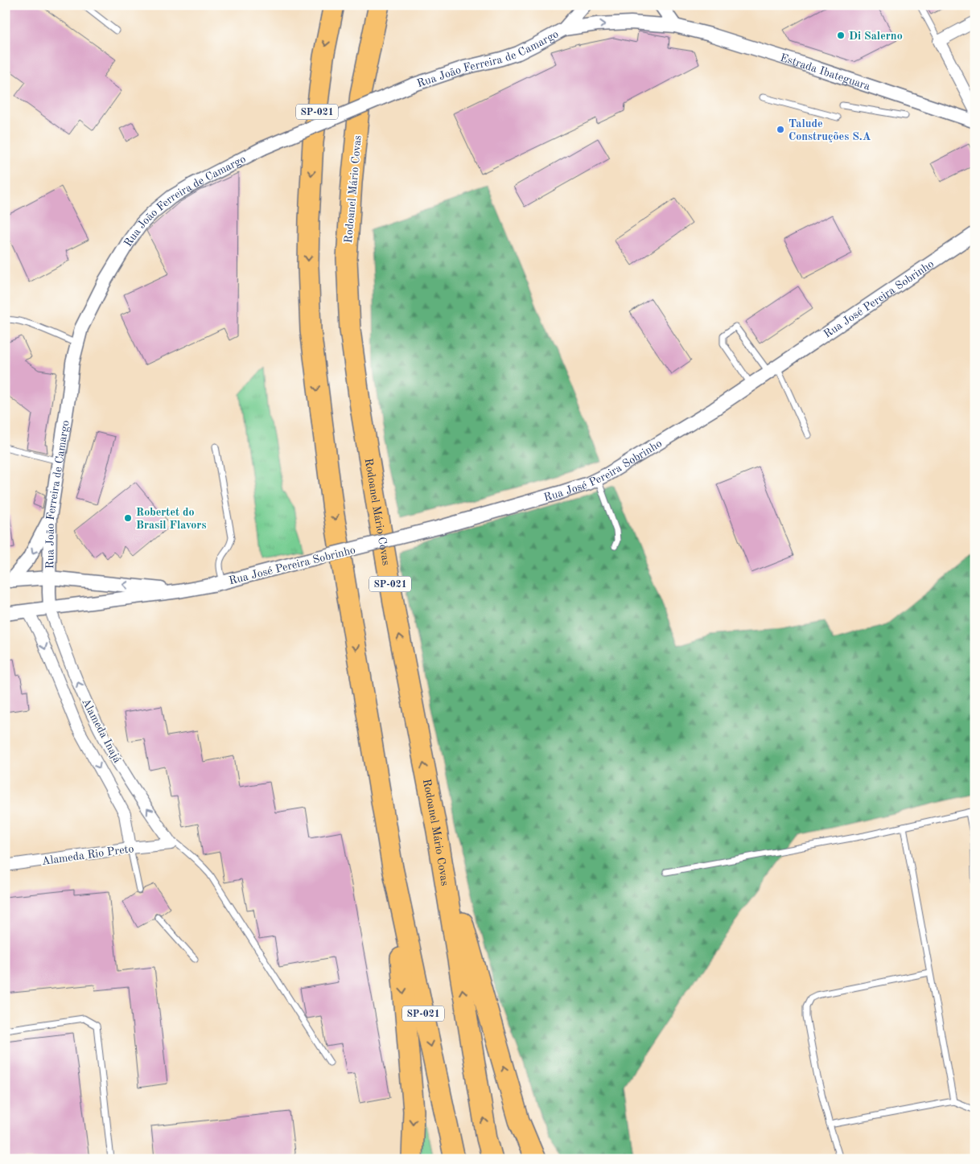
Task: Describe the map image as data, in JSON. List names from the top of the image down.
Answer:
{
  "streets": {
    "highway": ["SP-021", "Rodoanel Mário Covas"],
    "street": [
      "Rua João Ferreira de Camargo",
      "Estrada Ibateguara",
      "Rua José Pereira Sobrinho",
      "Alameda Inajá",
      "Alameda Rio Preto"
    ]
  },
  "crossings": [
    ["Rua João Ferreira de Camargo", "Estrada Ibateguara"],
    ["Rua João Ferreira de Camargo", "Rua José Pereira Sobrinho"],
    ["Rua João Ferreira de Camargo", "Alameda Inajá"],
    ["Rua José Pereira Sobrinho", "Alameda Inajá"],
    ["Alameda Inajá", "Alameda Rio Preto"]
  ],
  "places": ["Di Salerno", "Talude Construções S.A", "Robertet do Brasil Flavors"]
}
